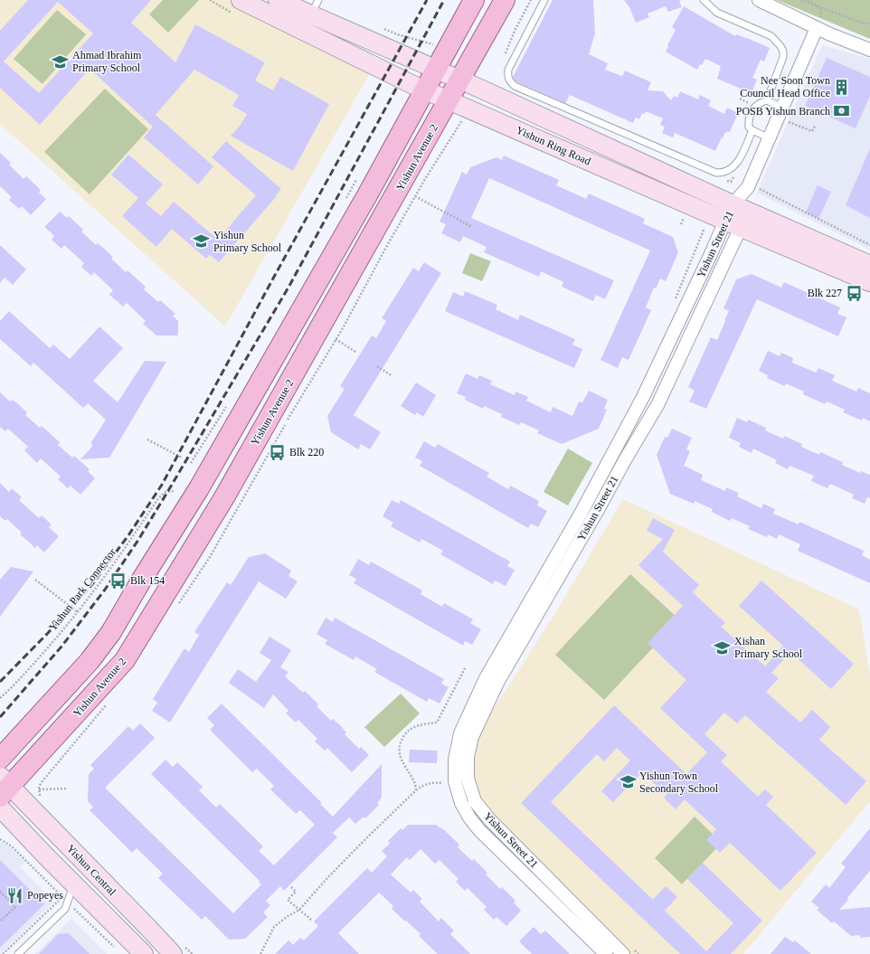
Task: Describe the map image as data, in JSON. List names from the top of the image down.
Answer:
{
  "streets": {
    "main road": ["Yishun Ring Road", "Yishun Avenue 2", "Yishun Central"],
    "street": ["Yishun Street 21"],
    "path": ["Yishun Park Connector"]
  },
  "crossings": [
    ["Yishun Ring Road", "Yishun Avenue 2"],
    ["Yishun Ring Road", "Yishun Street 21"],
    ["Yishun Avenue 2", "Yishun Central"]
  ],
  "places": {
    "school or university": [
      "Ahmad Ibrahim Primary School",
      "Yishun Primary School",
      "Xishan Primary School",
      "Yishun Town Secondary School"
    ],
    "building": ["Nee Soon Town Council Head Office"],
    "bank": ["POSB Yishun Branch"],
    "bus stop": ["Blk 227", "Blk 220", "Blk 154"],
    "restaurant": ["Popeyes"]
  }
}
